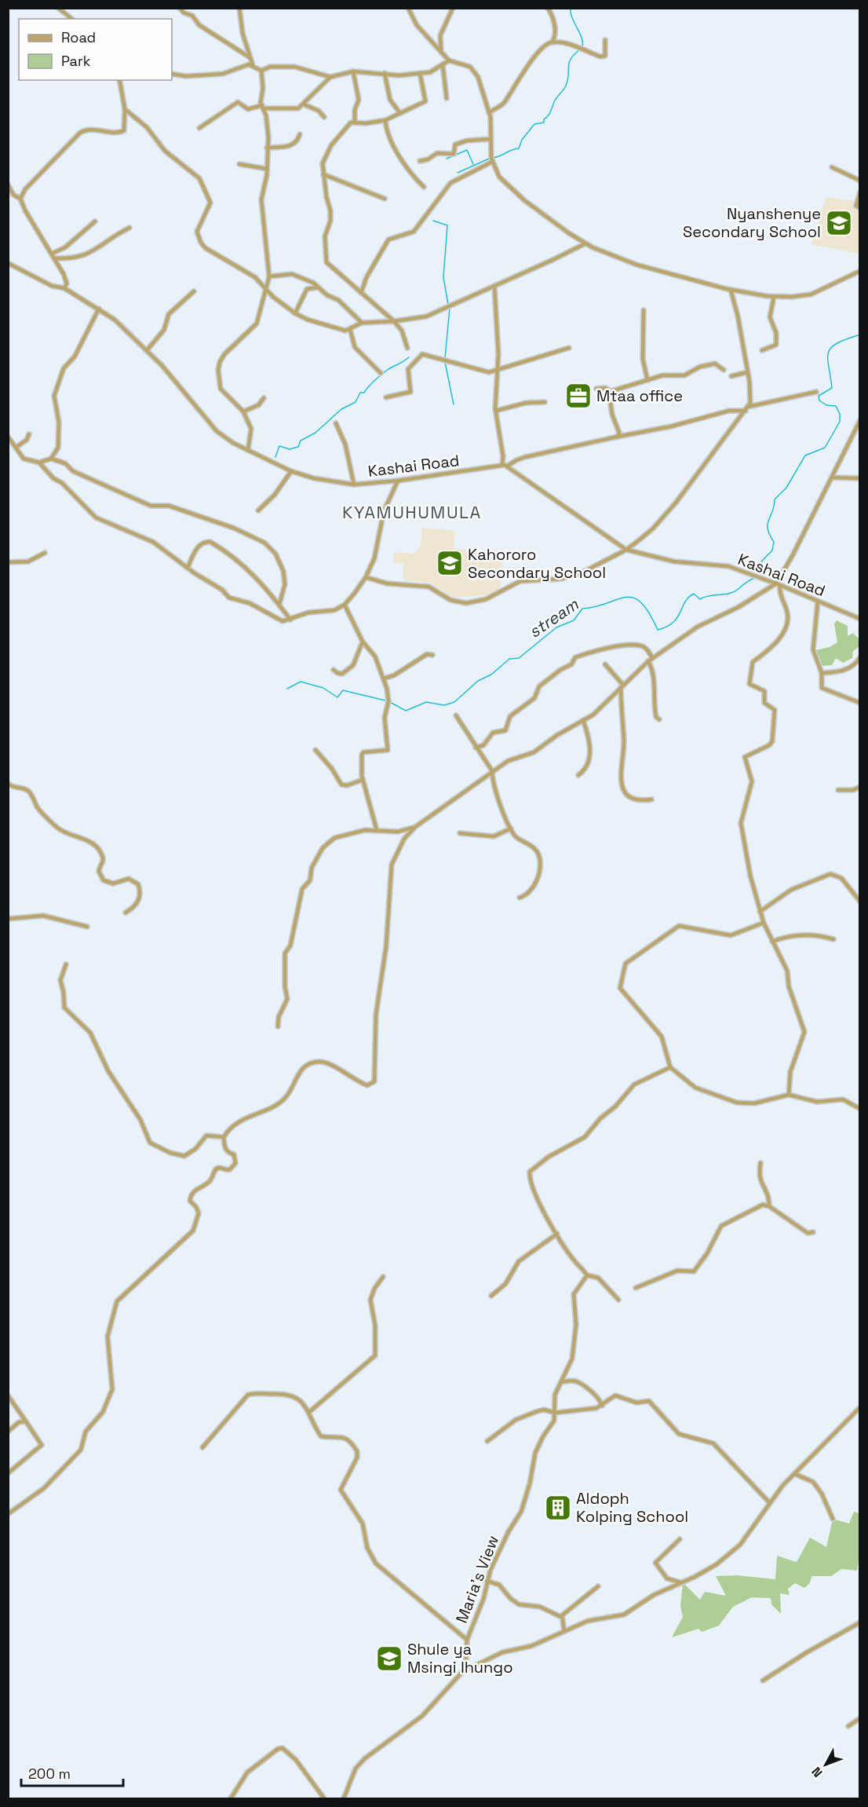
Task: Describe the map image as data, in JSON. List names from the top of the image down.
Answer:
{
  "streets": {
    "street": ["Kashai Road", "Maria's View"]
  },
  "districts": ["KYAMUHUMULA"],
  "water": ["stream"],
  "places": {
    "school or university": ["Nyanshenye Secondary School", "Kahororo Secondary School", "Shule ya Msingi Ihungo"],
    "office": ["Mtaa office"],
    "building": ["Aldoph Kolping School"]
  },
  "legend": ["Road", "Park"],
  "scale_bar": "200 m",
  "north": "bottom left"
}
